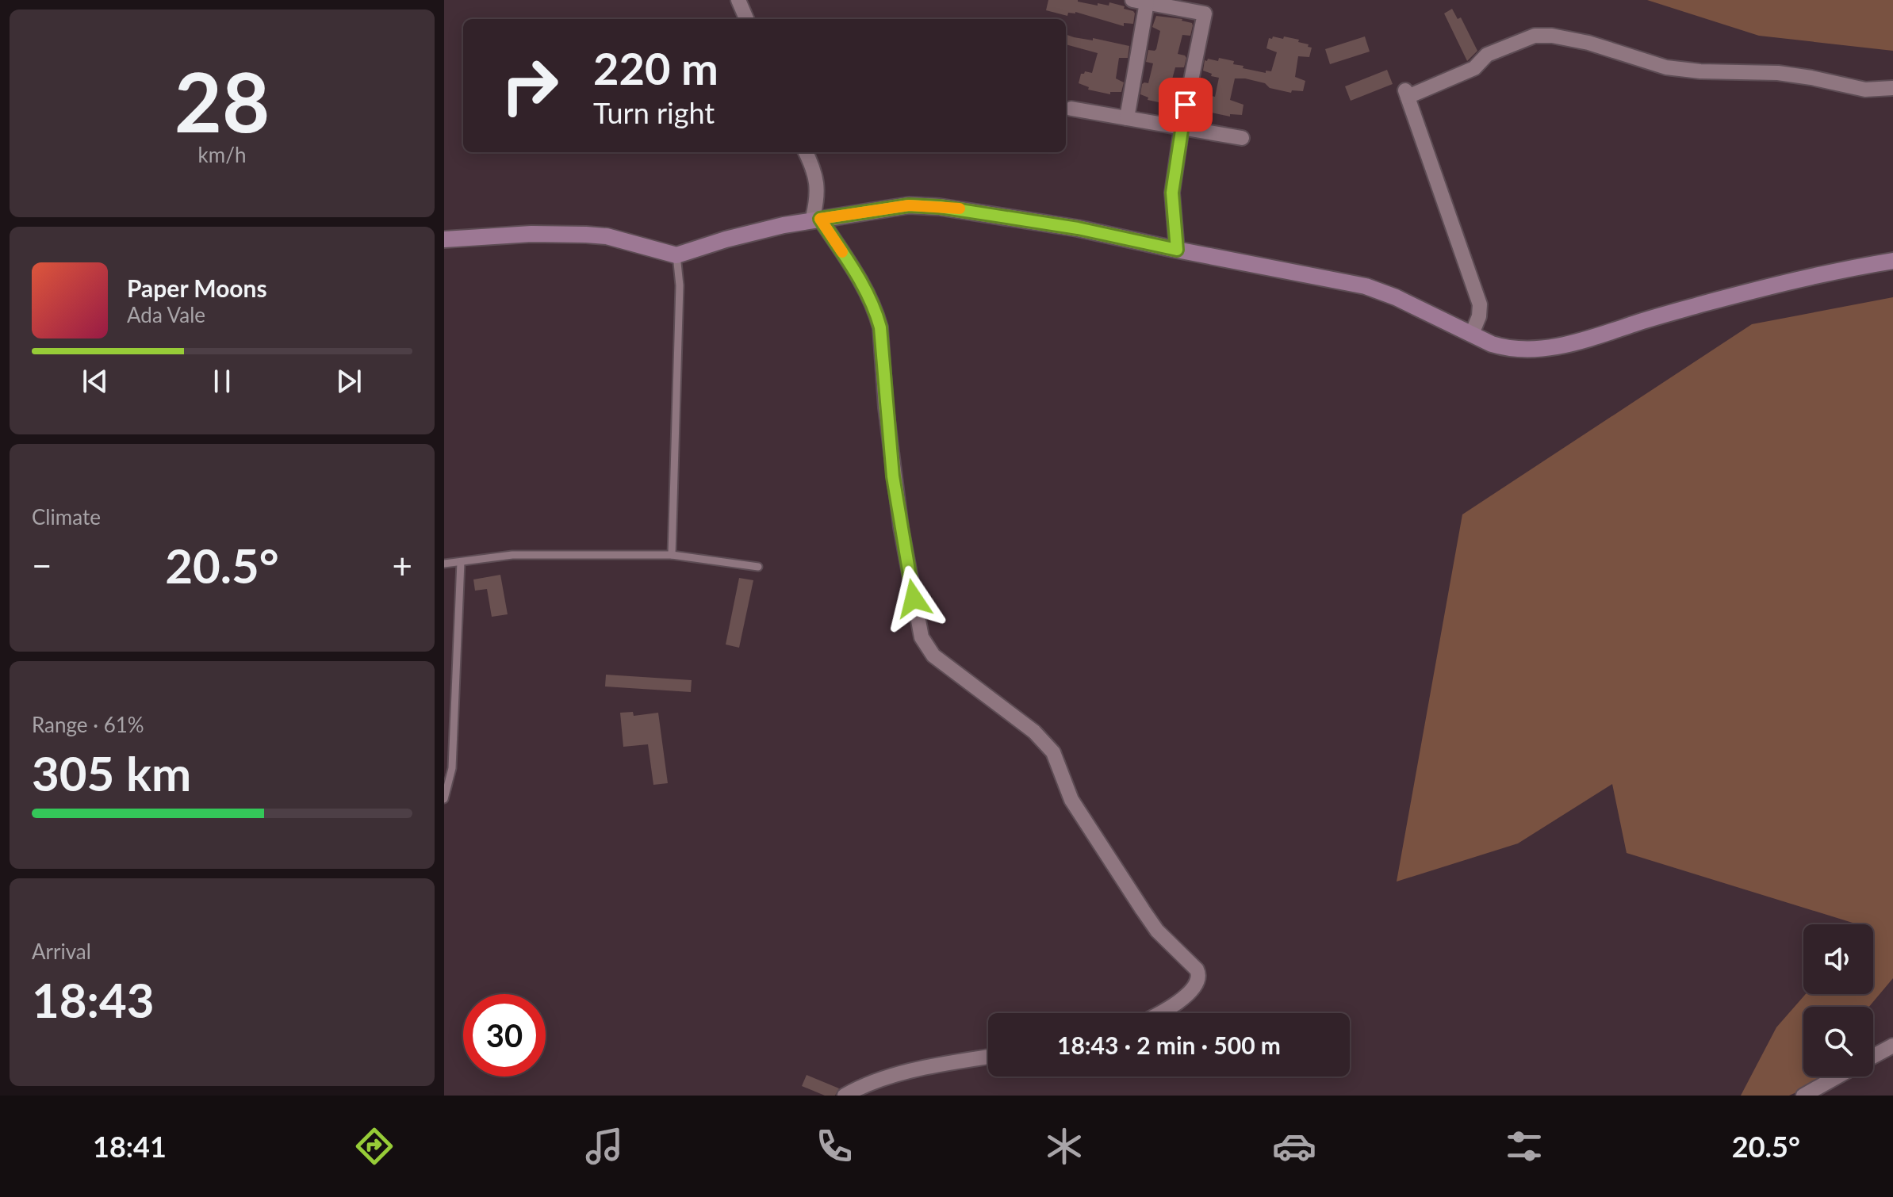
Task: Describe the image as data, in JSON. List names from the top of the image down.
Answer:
{
  "page": {
    "tile": [
      ["28", "km/h"],
      "Climate",
      ["Range · 61%", "305 km"],
      ["Arrival", "18:43"]
    ],
    "turn": ["220 m", "Turn right"],
    "song": ["Paper Moons", "Ada Vale"],
    "heat": ["−", "20.5°", "+"],
    "limit": "30",
    "trip": "18:43 · 2 min · 500 m",
    "tabs": ["18:41", "20.5°"]
  }
}
